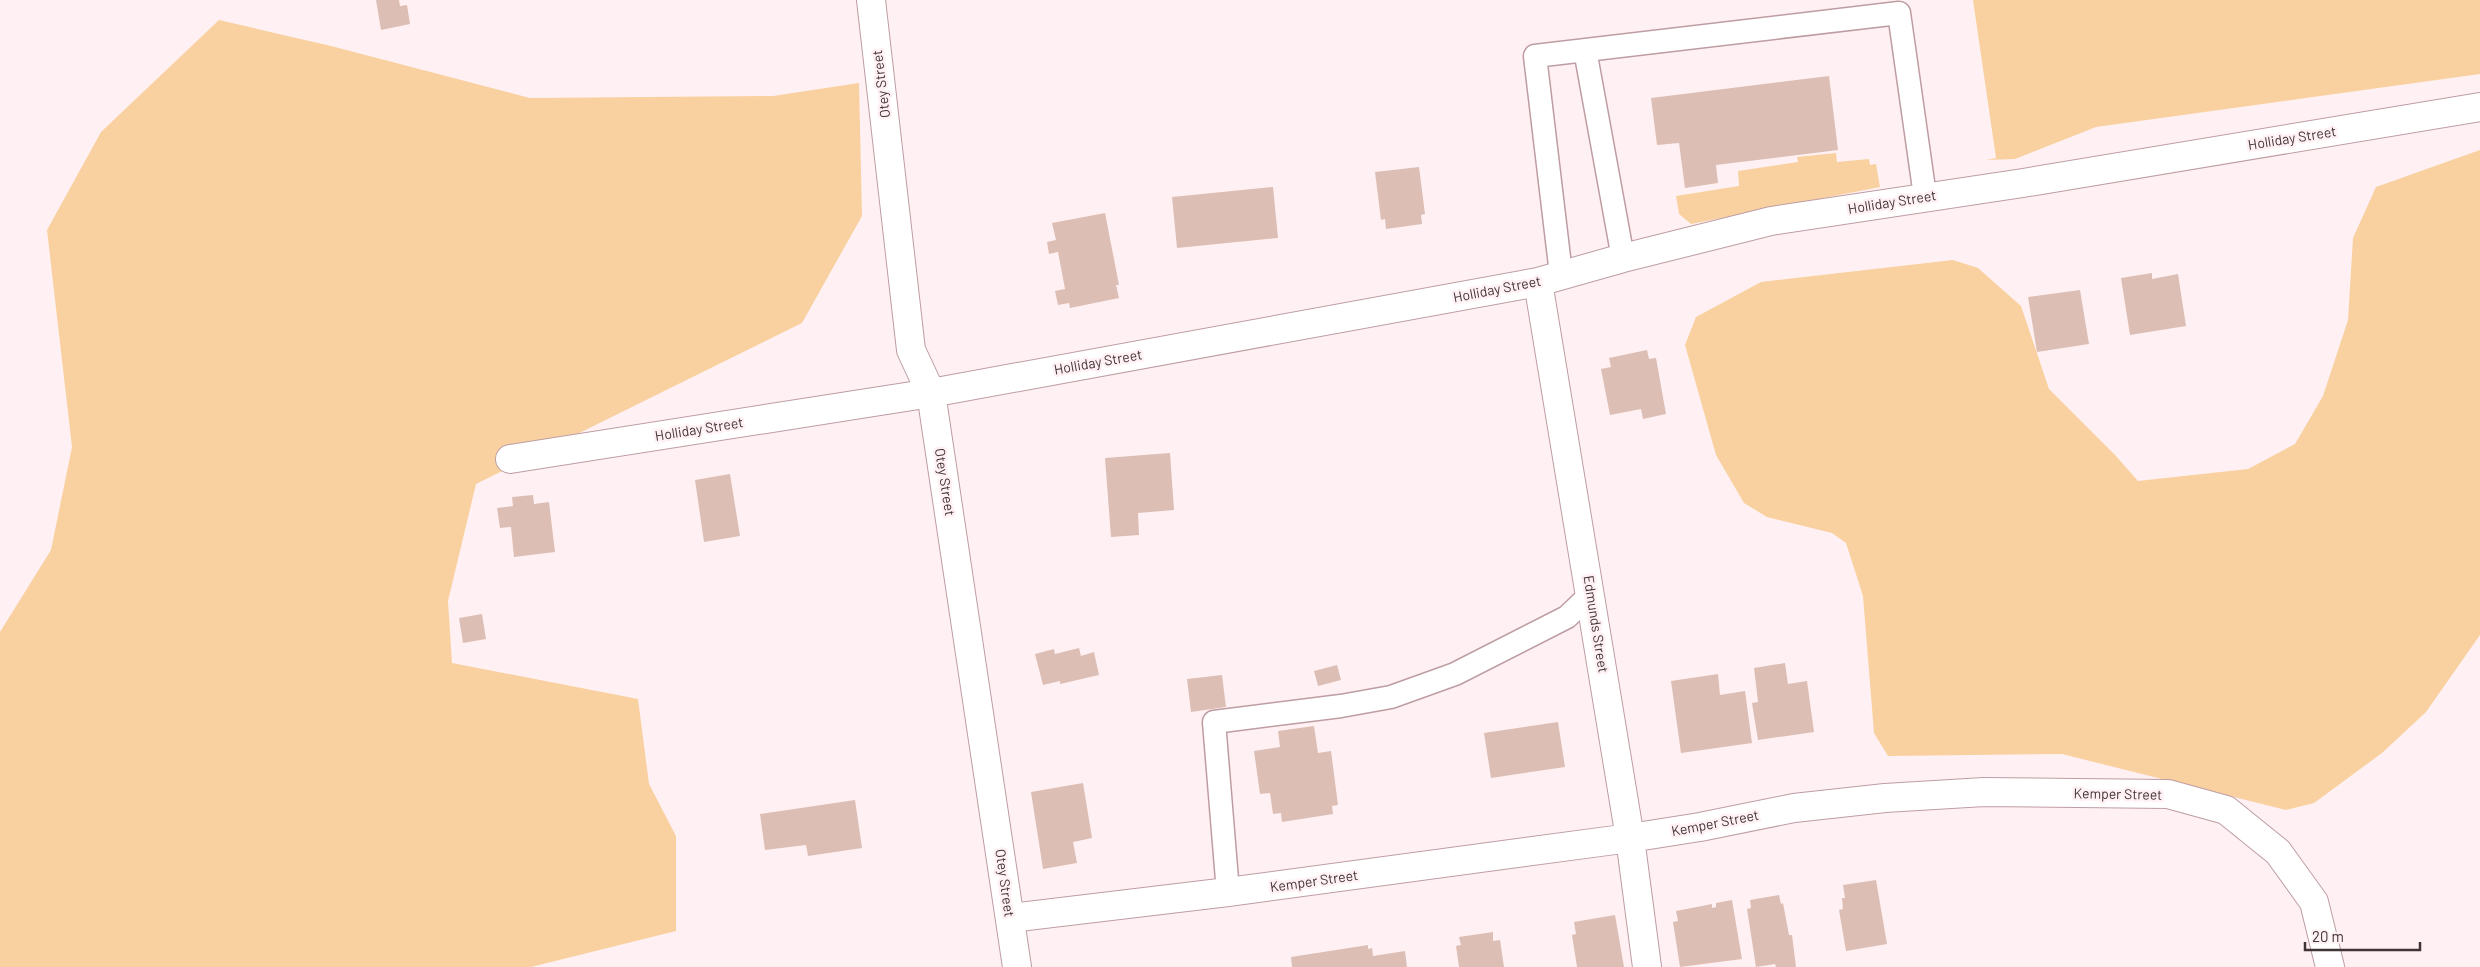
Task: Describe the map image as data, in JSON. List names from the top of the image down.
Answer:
{
  "streets": {
    "street": [
      "Otey Street",
      "Holliday Street",
      "Edmunds Street",
      "Kemper Street"
    ]
  },
  "crossings": [
    ["Otey Street", "Holliday Street"],
    ["Otey Street", "Kemper Street"],
    ["Holliday Street", "Edmunds Street"],
    ["Edmunds Street", "Kemper Street"]
  ],
  "scale_bar": "20 m"
}
